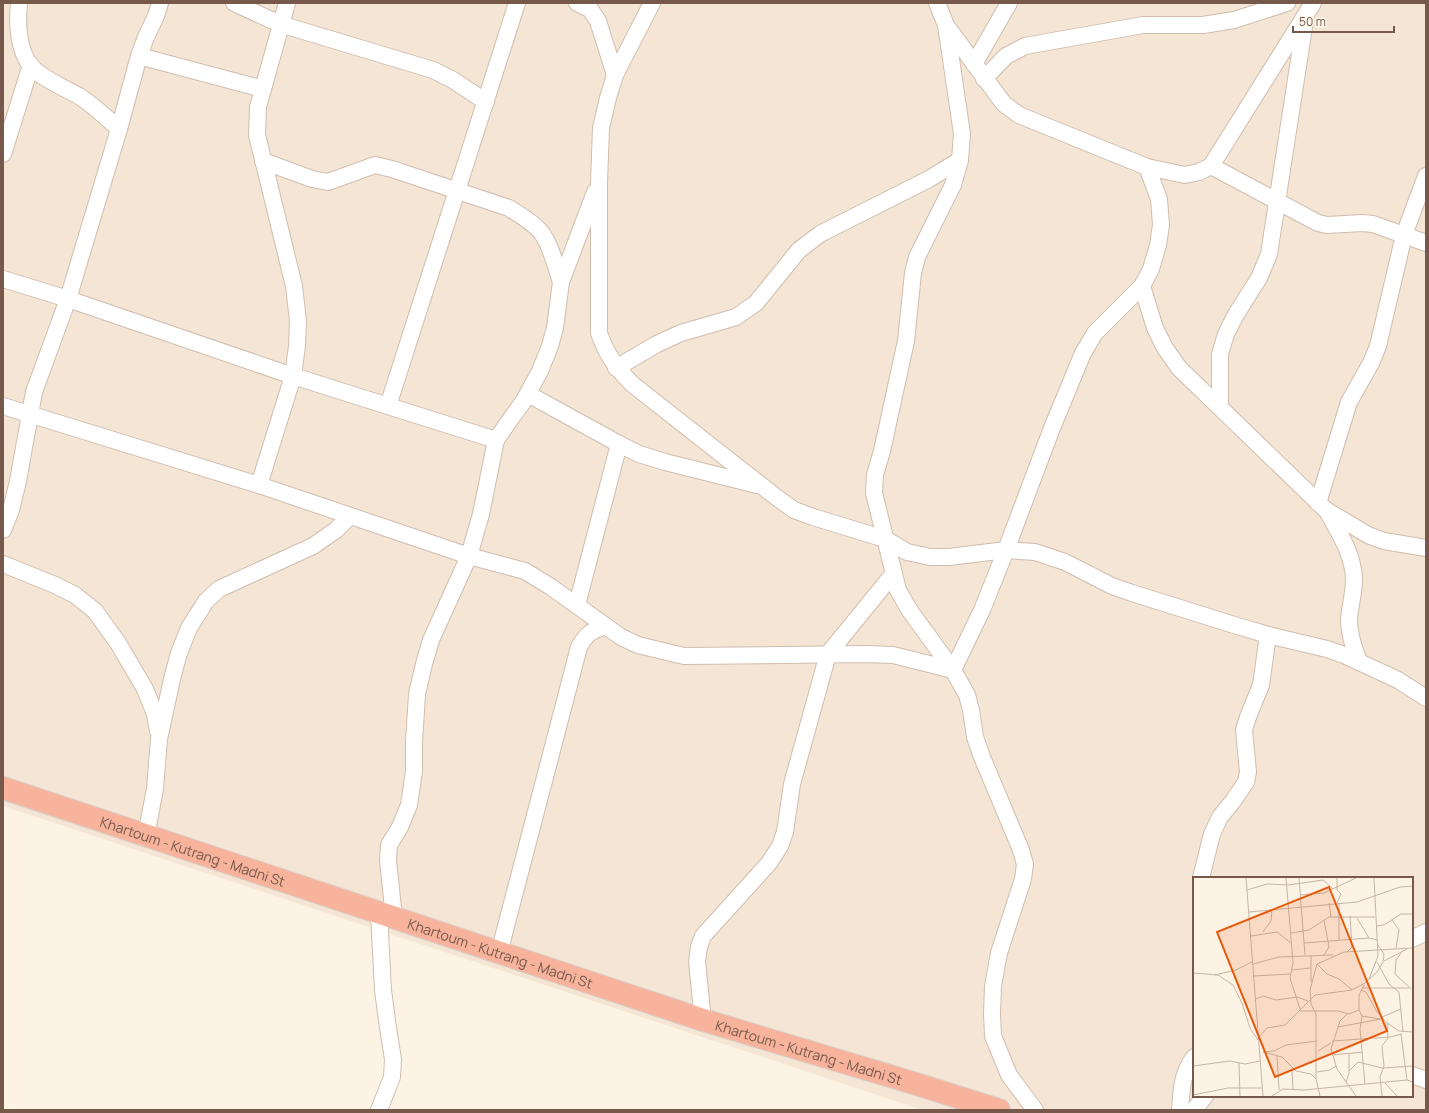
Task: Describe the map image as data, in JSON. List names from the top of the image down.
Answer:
{
  "streets": {
    "highway": ["Khartoum - Kutrang - Madni St"]
  },
  "scale_bar": "50 m"
}
